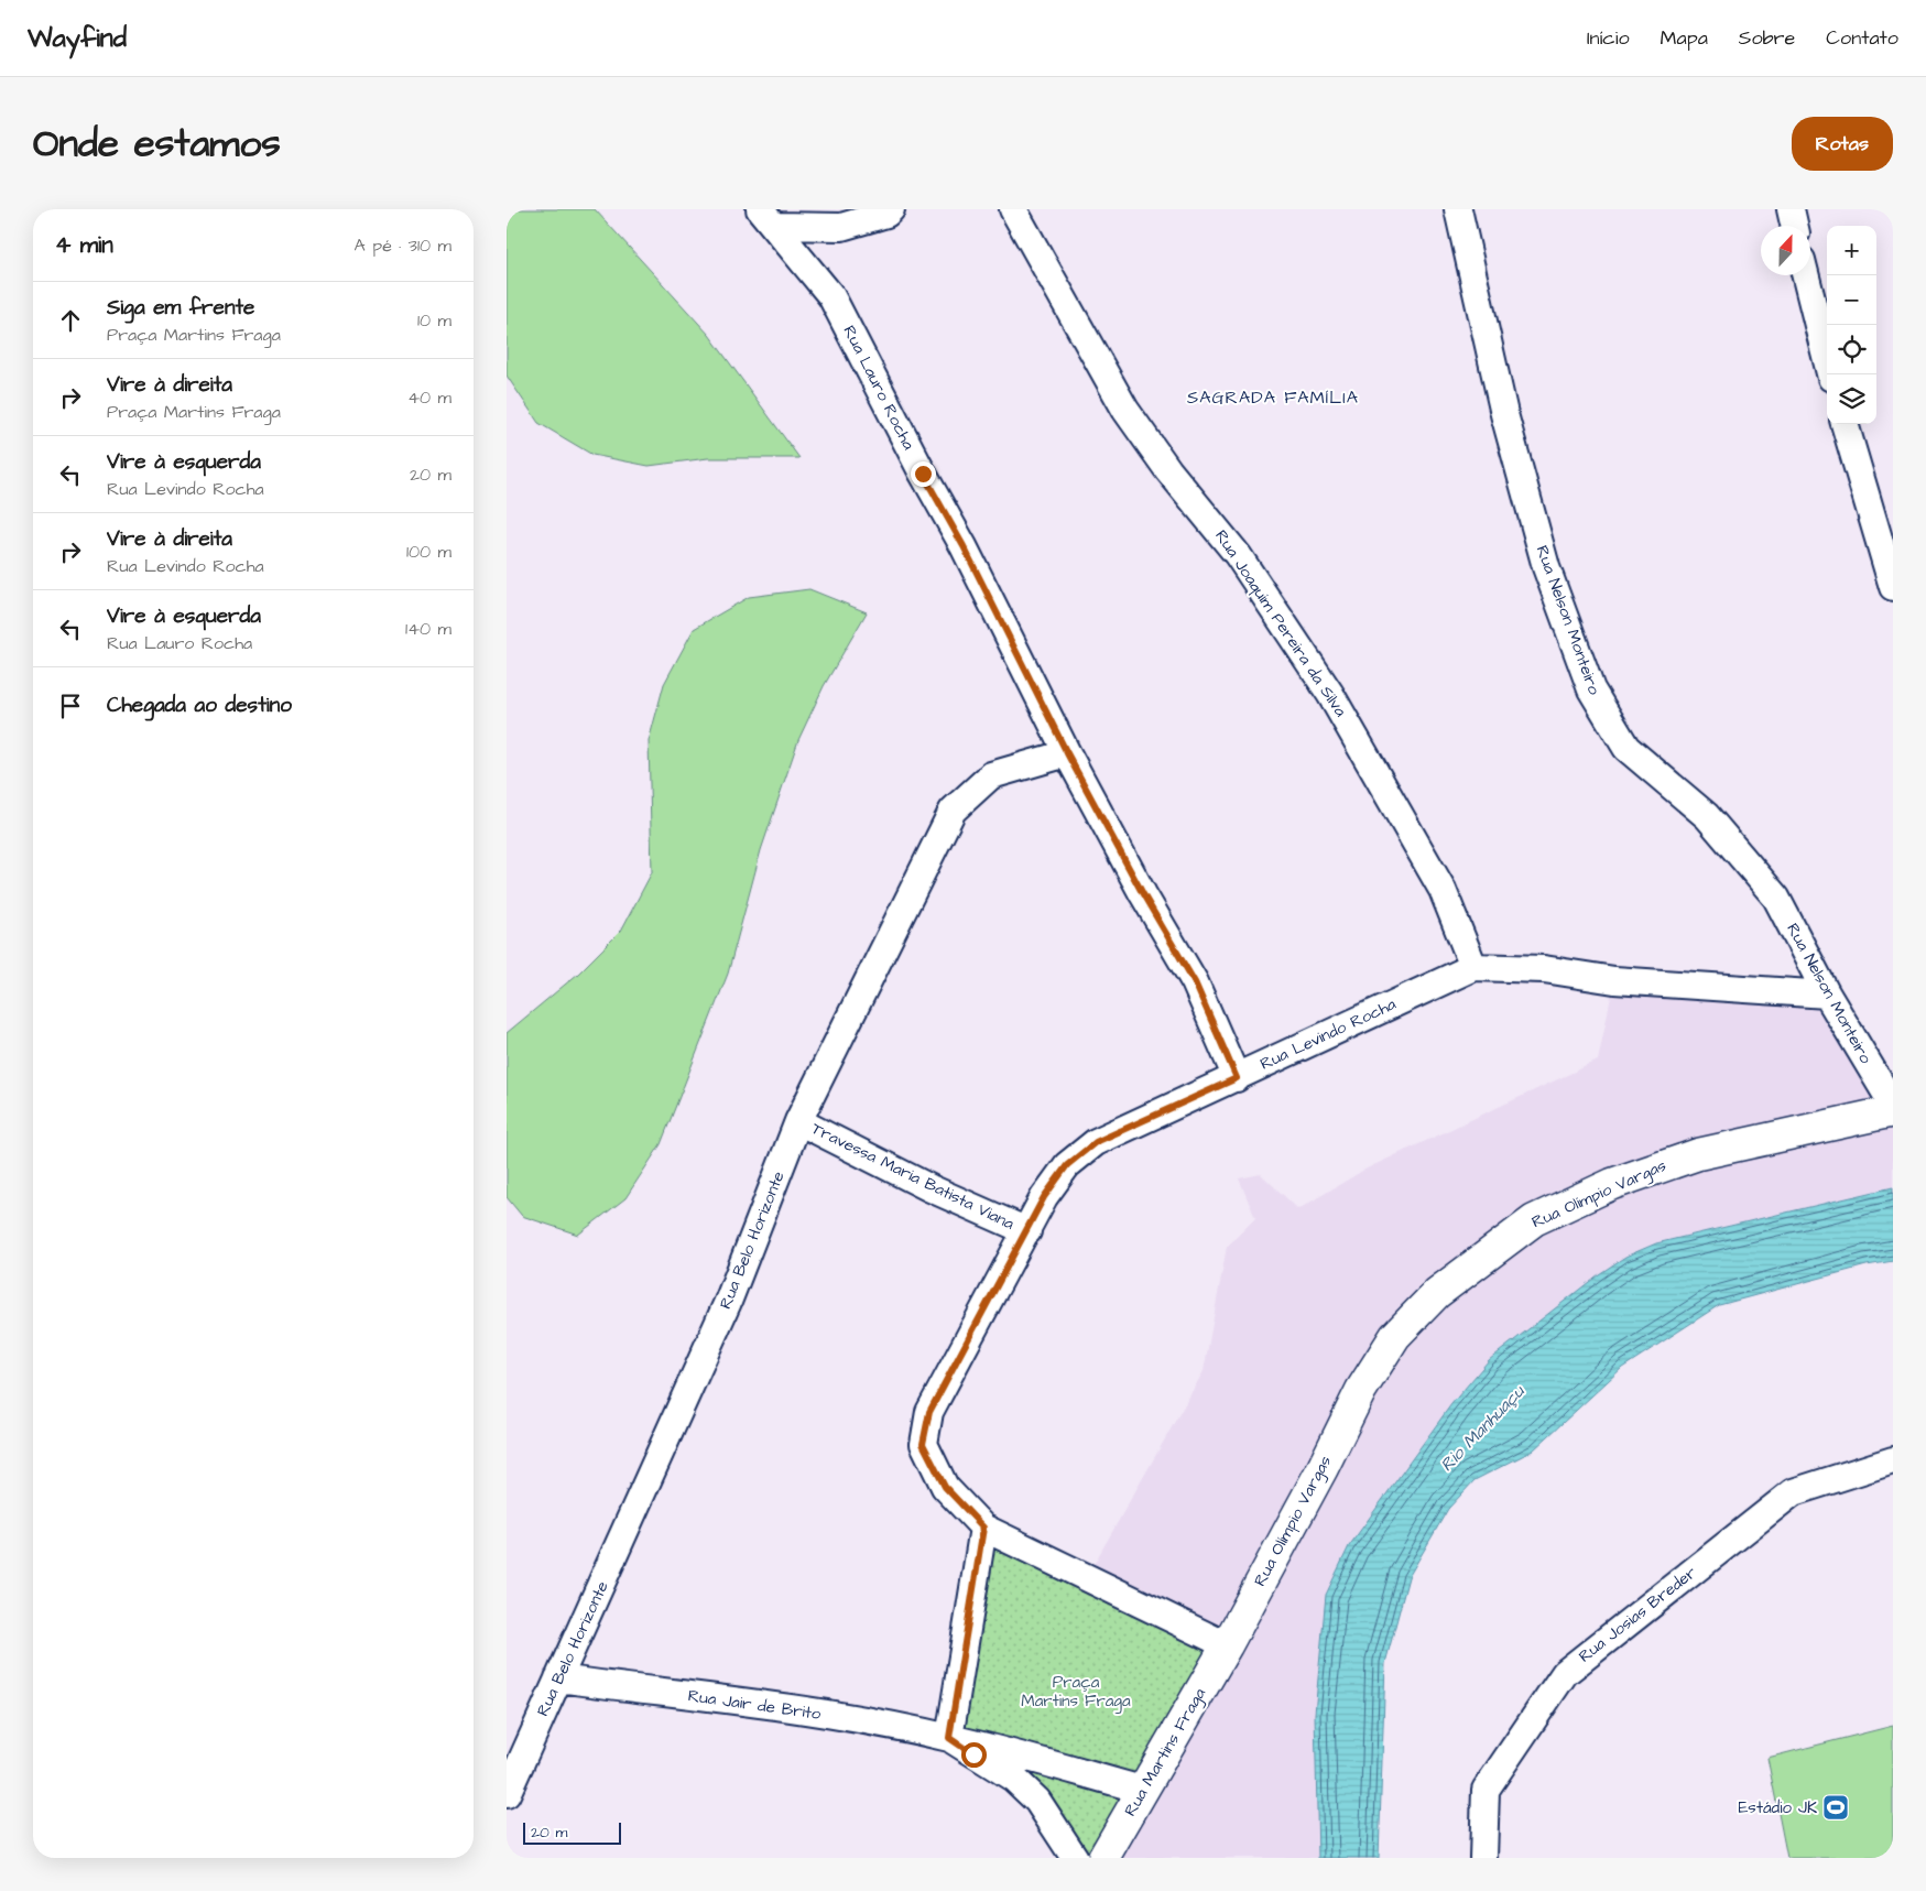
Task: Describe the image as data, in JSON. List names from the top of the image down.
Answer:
{
  "streets": {
    "street": [
      "Rua Lauro Rocha",
      "Rua Nelson Monteiro",
      "Rua Joaquim Pereira da Silva",
      "Rua Levindo Rocha",
      "Travessa Maria Batista Viana",
      "Rua Olímpio Vargas",
      "Rua Belo Horizonte",
      "Rua Josias Breder",
      "Rua Jair de Brito",
      "Rua Martins Fraga"
    ]
  },
  "crossings": [
    ["Rua Lauro Rocha", "Rua Levindo Rocha"],
    ["Rua Lauro Rocha", "Rua Belo Horizonte"],
    ["Rua Nelson Monteiro", "Rua Levindo Rocha"],
    ["Rua Joaquim Pereira da Silva", "Rua Levindo Rocha"],
    ["Rua Levindo Rocha", "Travessa Maria Batista Viana"],
    ["Travessa Maria Batista Viana", "Rua Belo Horizonte"],
    ["Rua Olímpio Vargas", "Rua Martins Fraga"],
    ["Rua Belo Horizonte", "Rua Jair de Brito"],
    ["Rua Jair de Brito", "Rua Martins Fraga"]
  ],
  "districts": ["SAGRADA FAMÍLIA"],
  "water": ["Rio Manhuaçu"],
  "parks": ["Praça Martins Fraga"],
  "places": {
    "sports": ["Estádio JK"]
  },
  "scale_bar": "20 m",
  "north": "top",
  "page": {
    "header": "Wayfind",
    "nav": [
      "Início",
      "Mapa",
      "Sobre",
      "Contato"
    ],
    "title": "Onde estamos",
    "buttons": "Rotas",
    "heading": ["4 min", "A pé · 310 m"],
    "map_buttons": ["+", "−"],
    "list": [
      ["Siga em frente", "Praça Martins Fraga", "10 m"],
      ["Vire à direita", "Praça Martins Fraga", "40 m"],
      ["Vire à esquerda", "Rua Levindo Rocha", "20 m"],
      ["Vire à direita", "Rua Levindo Rocha", "100 m"],
      ["Vire à esquerda", "Rua Lauro Rocha", "140 m"],
      "Chegada ao destino"
    ],
    "scale": "20 m"
  }
}
